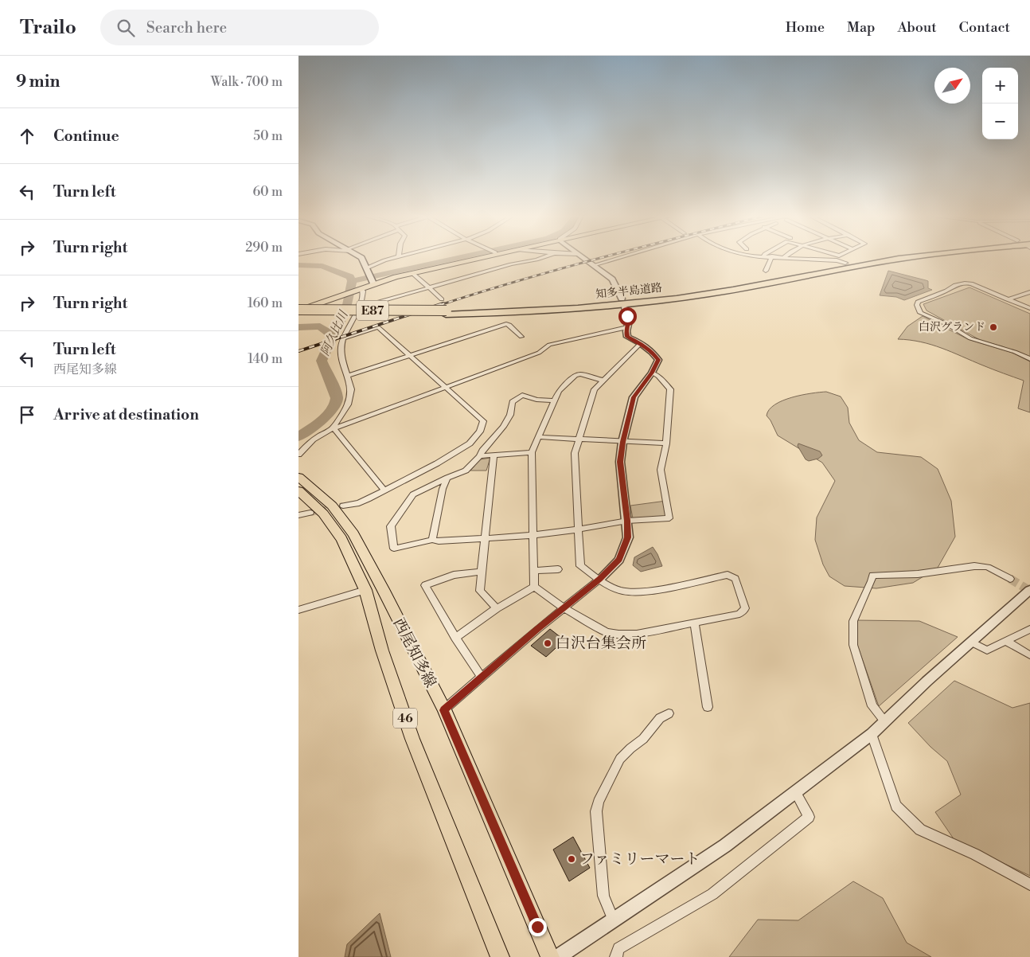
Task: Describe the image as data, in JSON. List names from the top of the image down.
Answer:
{
  "streets": {
    "highway": ["知多半島道路", "E87"],
    "main road": ["西尾知多線", "46"]
  },
  "water": ["阿久比川"],
  "places": ["白沢グランド", "白沢台集会所", "ファミリーマート"],
  "north": "top right",
  "page": {
    "header": "Trailo",
    "search": "Search here",
    "nav": [
      "Home",
      "Map",
      "About",
      "Contact"
    ],
    "heading": ["9 min", "Walk · 700 m"],
    "map_buttons": ["+", "−"],
    "list": [
      ["Continue", "50 m"],
      ["Turn left", "60 m"],
      ["Turn right", "290 m"],
      ["Turn right", "160 m"],
      ["Turn left", "西尾知多線", "140 m"],
      "Arrive at destination"
    ]
  }
}
